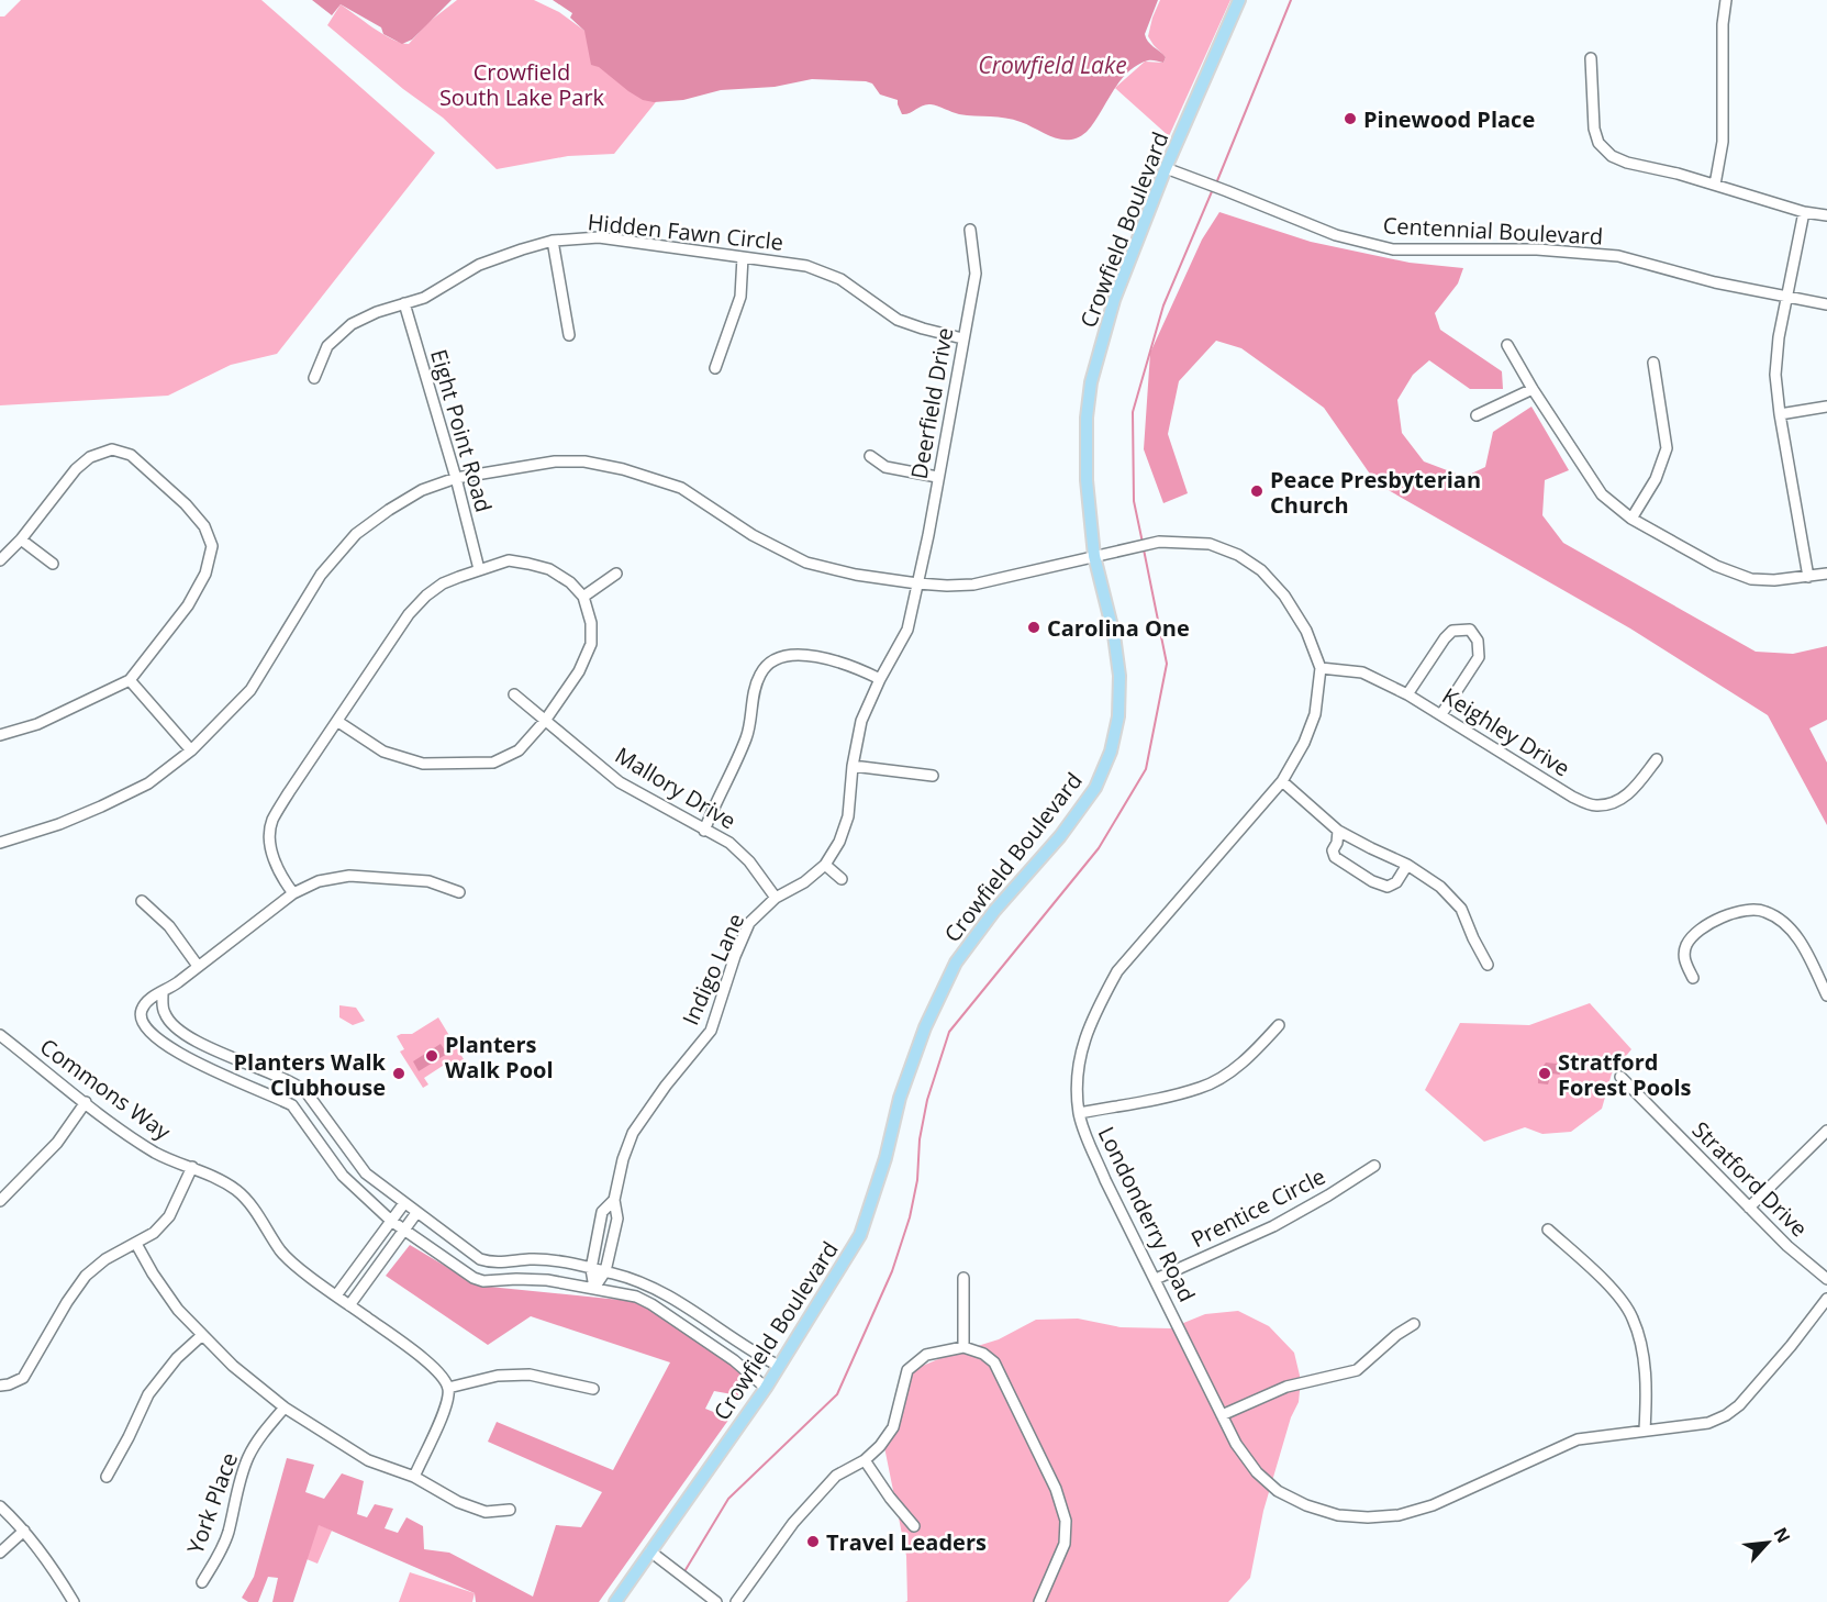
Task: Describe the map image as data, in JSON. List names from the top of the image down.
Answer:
{
  "streets": {
    "main road": ["Crowfield Boulevard"],
    "street": [
      "Centennial Boulevard",
      "Hidden Fawn Circle",
      "Deerfield Drive",
      "Eight Point Road",
      "Keighley Drive",
      "Mallory Drive",
      "Indigo Lane",
      "Commons Way",
      "Stratford Drive",
      "Prentice Circle",
      "Londonderry Road",
      "York Place"
    ]
  },
  "crossings": [
    ["Crowfield Boulevard", "Centennial Boulevard"],
    ["Crowfield Boulevard", "Londonderry Road"],
    ["Hidden Fawn Circle", "Deerfield Drive"],
    ["Hidden Fawn Circle", "Eight Point Road"],
    ["Deerfield Drive", "Indigo Lane"],
    ["Deerfield Drive", "Londonderry Road"],
    ["Eight Point Road", "Mallory Drive"],
    ["Eight Point Road", "Londonderry Road"],
    ["Keighley Drive", "Londonderry Road"],
    ["Mallory Drive", "Indigo Lane"],
    ["Indigo Lane", "Londonderry Road"],
    ["Prentice Circle", "Londonderry Road"]
  ],
  "water": ["Crowfield Lake"],
  "parks": ["Crowfield South Lake Park"],
  "places": [
    "Pinewood Place",
    "Peace Presbyterian Church",
    "Carolina One",
    "Planters Walk Pool",
    "Planters Walk Clubhouse",
    "Stratford Forest Pools",
    "Travel Leaders"
  ],
  "north": "top right"
}
